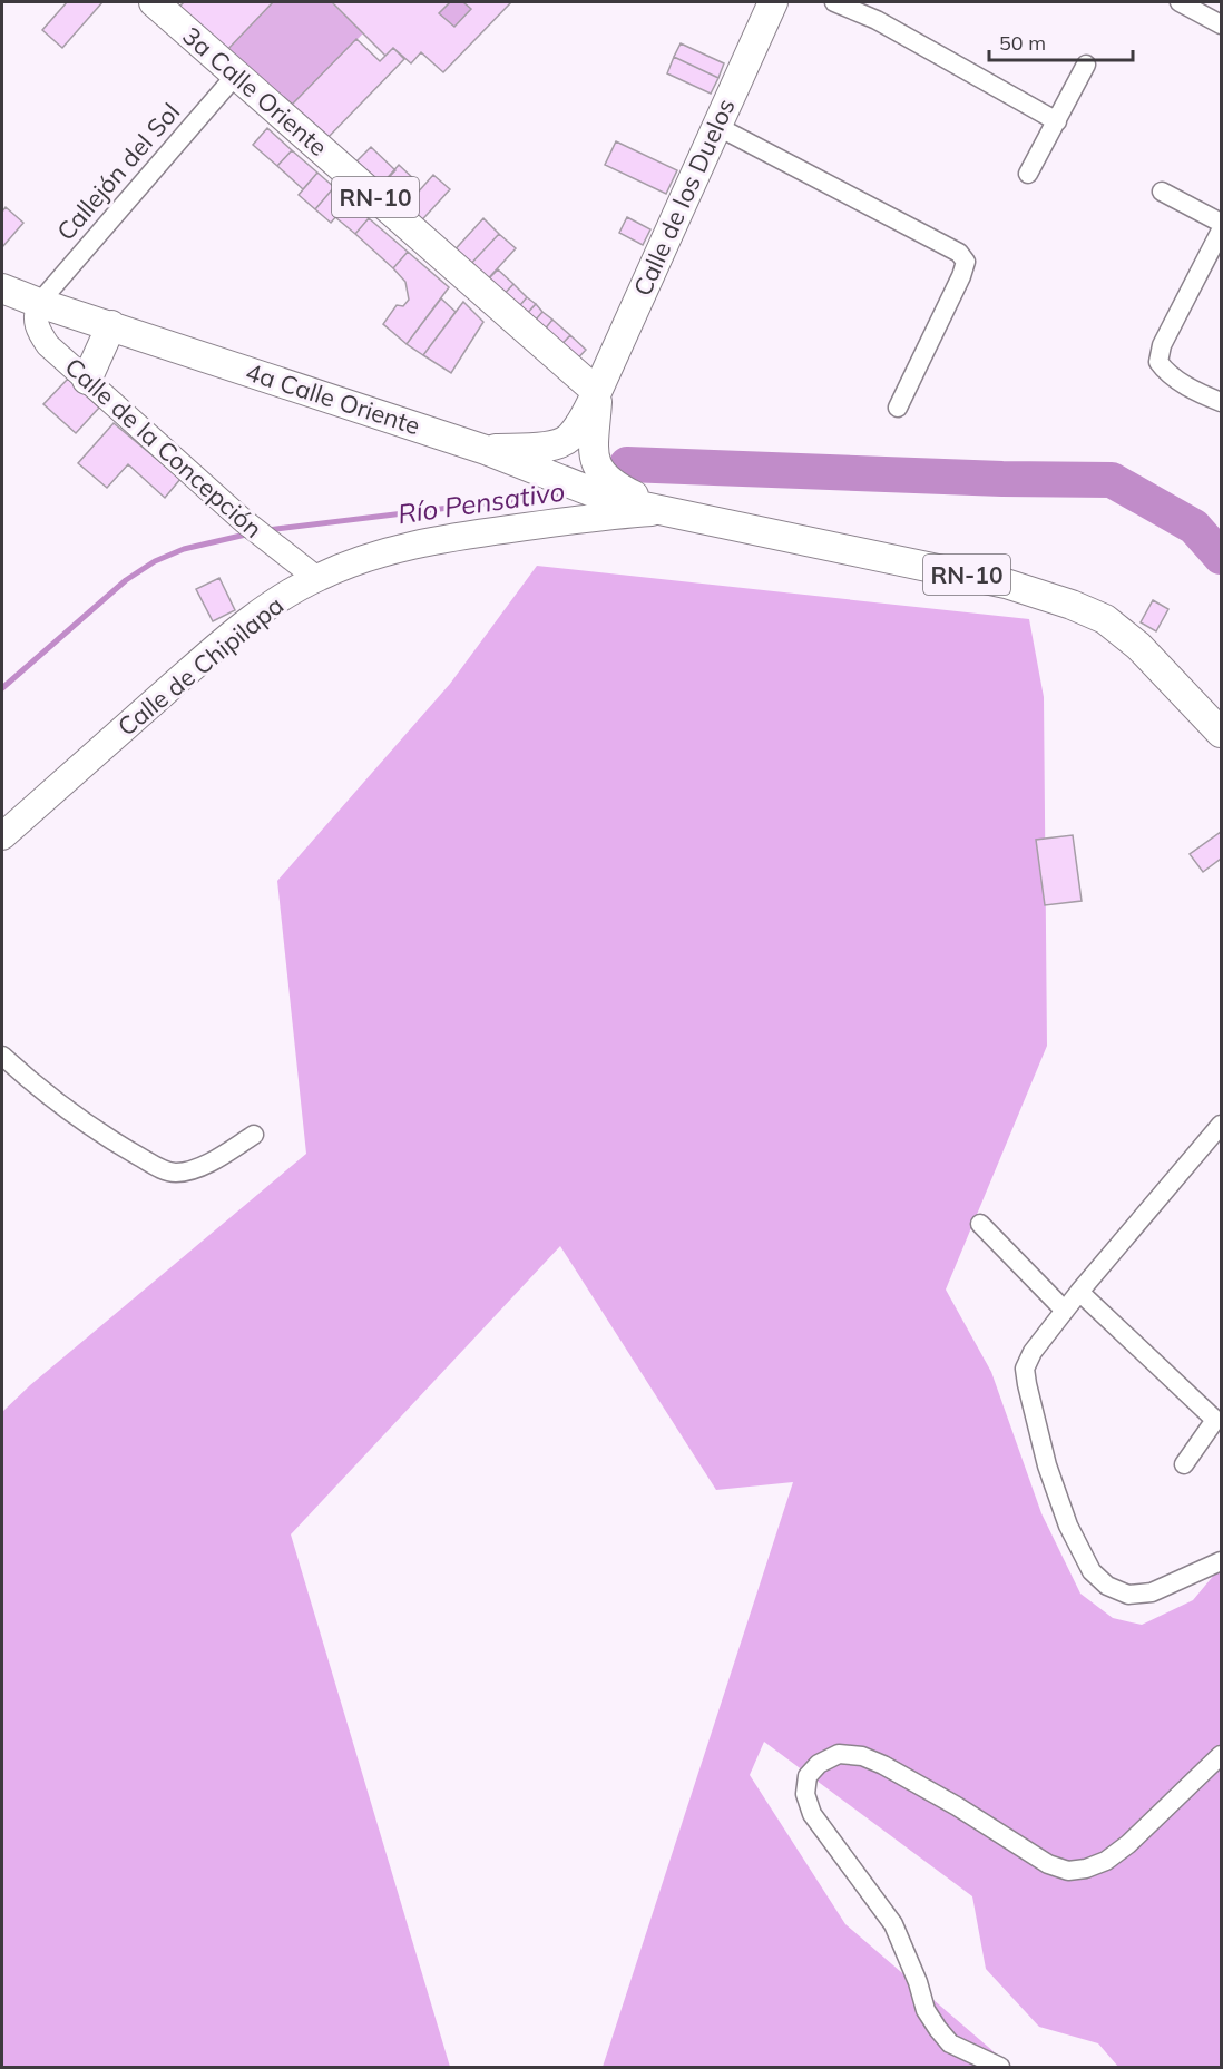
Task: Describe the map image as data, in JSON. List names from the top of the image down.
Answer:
{
  "streets": {
    "main road": [
      "3a Calle Oriente",
      "RN-10",
      "Calle de los Duelos",
      "4a Calle Oriente",
      "Calle de Chipilapa"
    ],
    "street": ["Callejón del Sol", "Calle de la Concepción"]
  },
  "crossings": [
    ["3a Calle Oriente", "Callejón del Sol"],
    ["3a Calle Oriente", "Calle de los Duelos"],
    ["Callejón del Sol", "4a Calle Oriente"],
    ["Callejón del Sol", "Calle de la Concepción"],
    ["RN-10", "Calle de los Duelos"],
    ["RN-10", "4a Calle Oriente"],
    ["RN-10", "Calle de Chipilapa"],
    ["Calle de los Duelos", "4a Calle Oriente"],
    ["4a Calle Oriente", "Calle de la Concepción"],
    ["Calle de la Concepción", "Calle de Chipilapa"]
  ],
  "water": ["Río Pensativo"],
  "scale_bar": "50 m"
}
